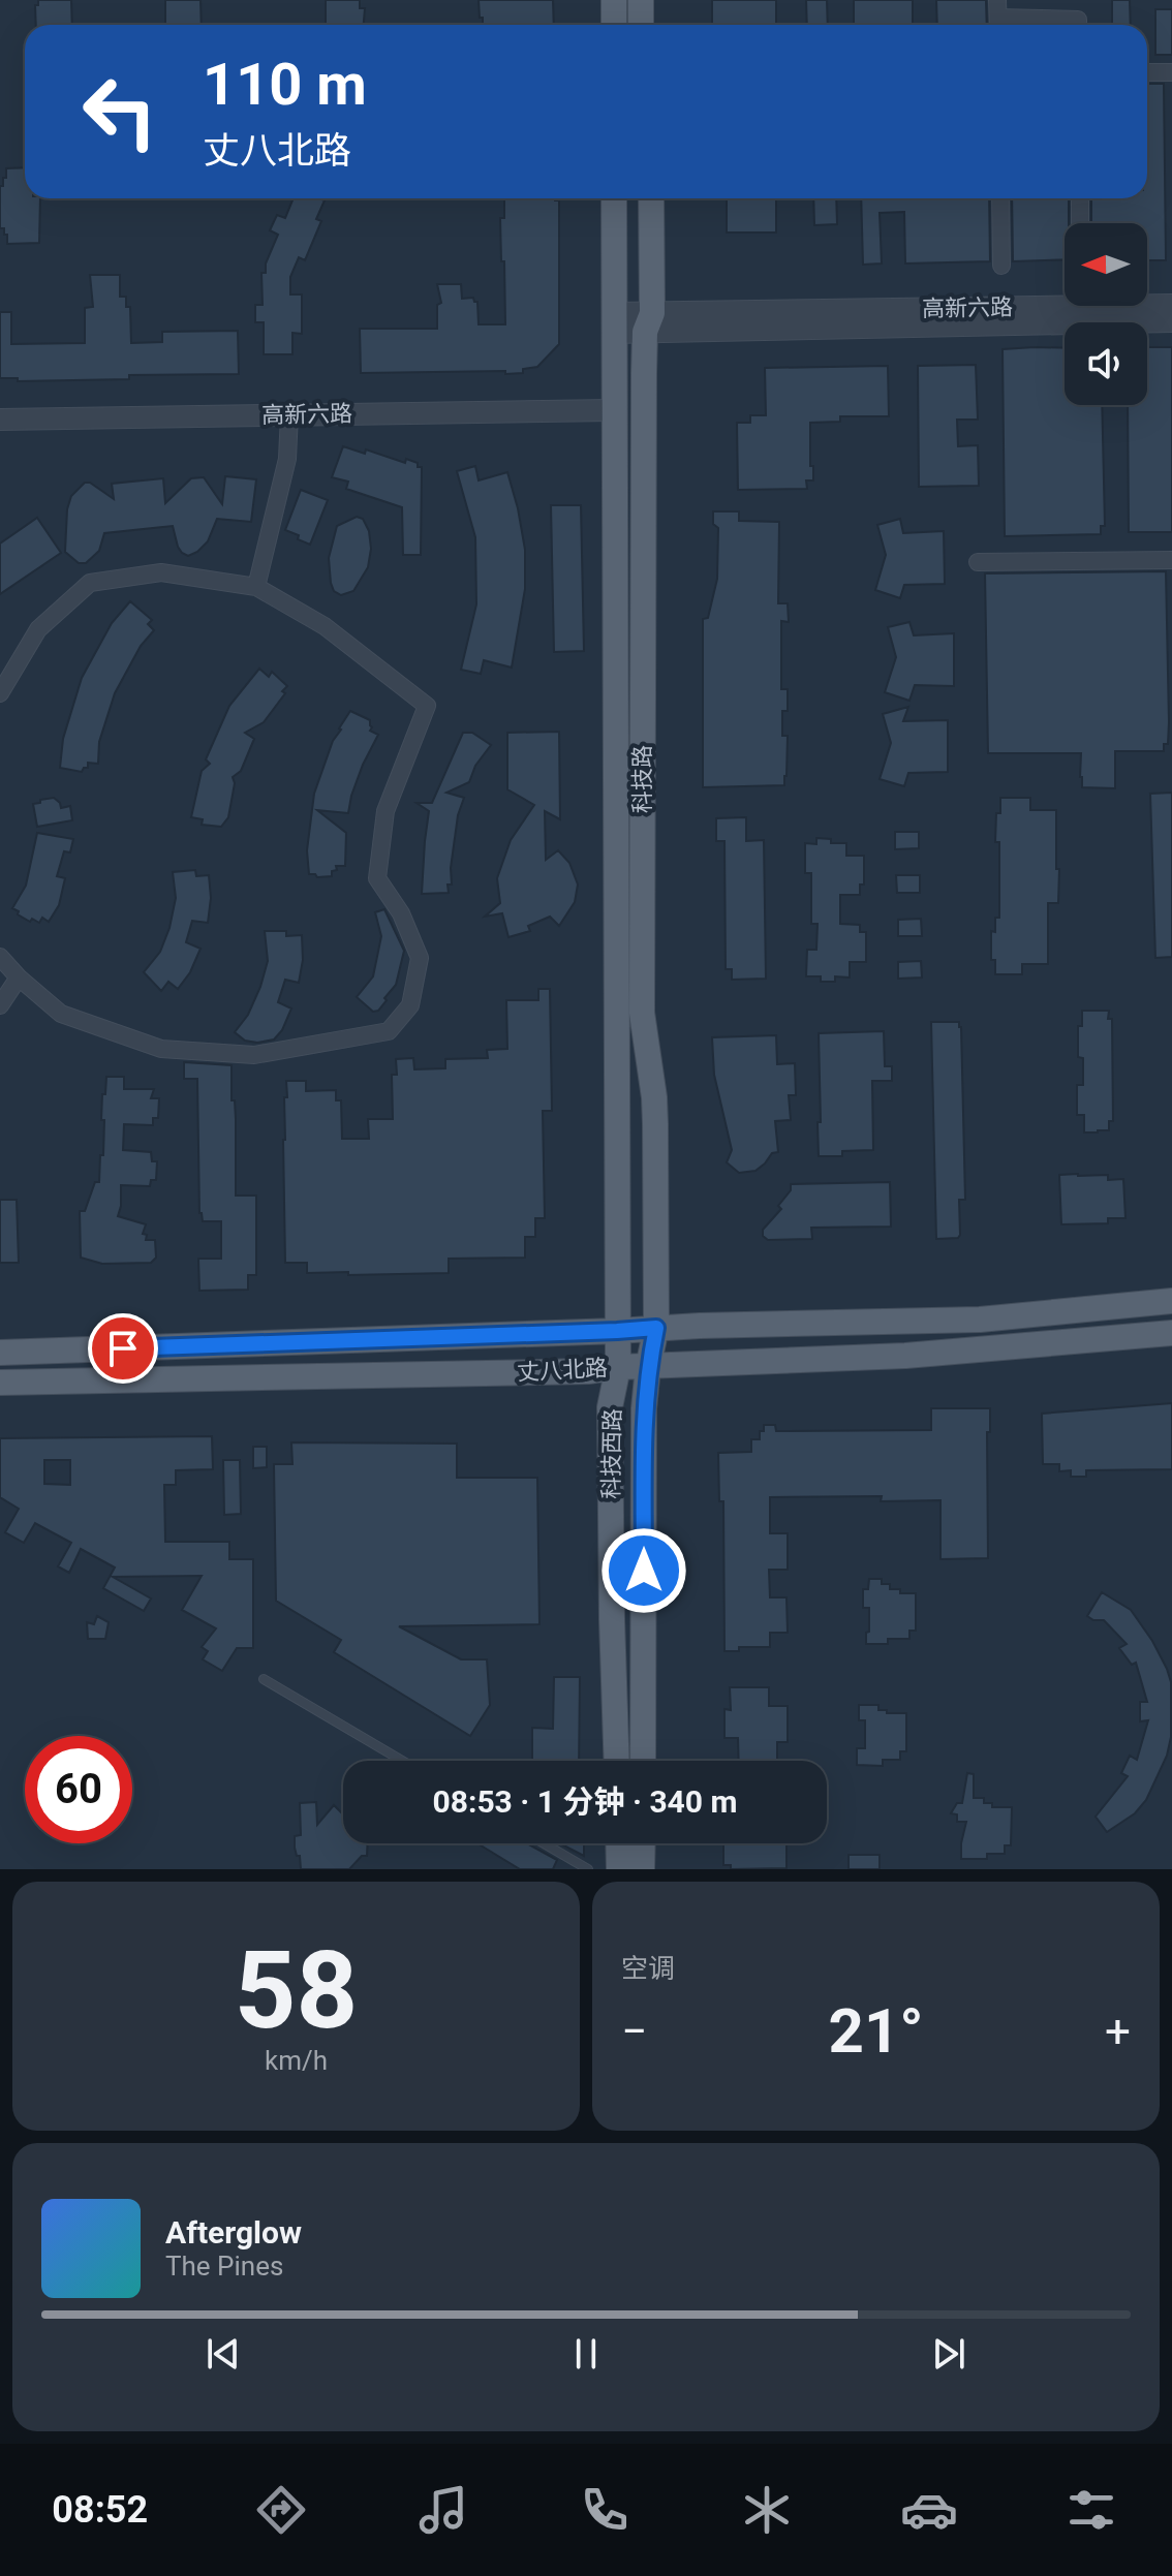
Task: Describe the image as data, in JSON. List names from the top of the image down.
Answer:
{
  "streets": {
    "main road": ["科技路", "丈八北路", "科技西路"],
    "street": ["高新六路"]
  },
  "crossings": [
    ["高新六路", "科技路"],
    ["科技路", "丈八北路"],
    ["科技路", "科技西路"],
    ["丈八北路", "科技西路"]
  ],
  "north": "left",
  "page": {
    "turn": ["110 m", "丈八北路"],
    "limit": "60",
    "trip": "08:53 · 1 分钟 · 340 m",
    "tile": [
      ["58", "km/h"],
      "空调"
    ],
    "heat": ["−", "21°", "+"],
    "song": ["Afterglow", "The Pines"],
    "tabs": "08:52"
  }
}
